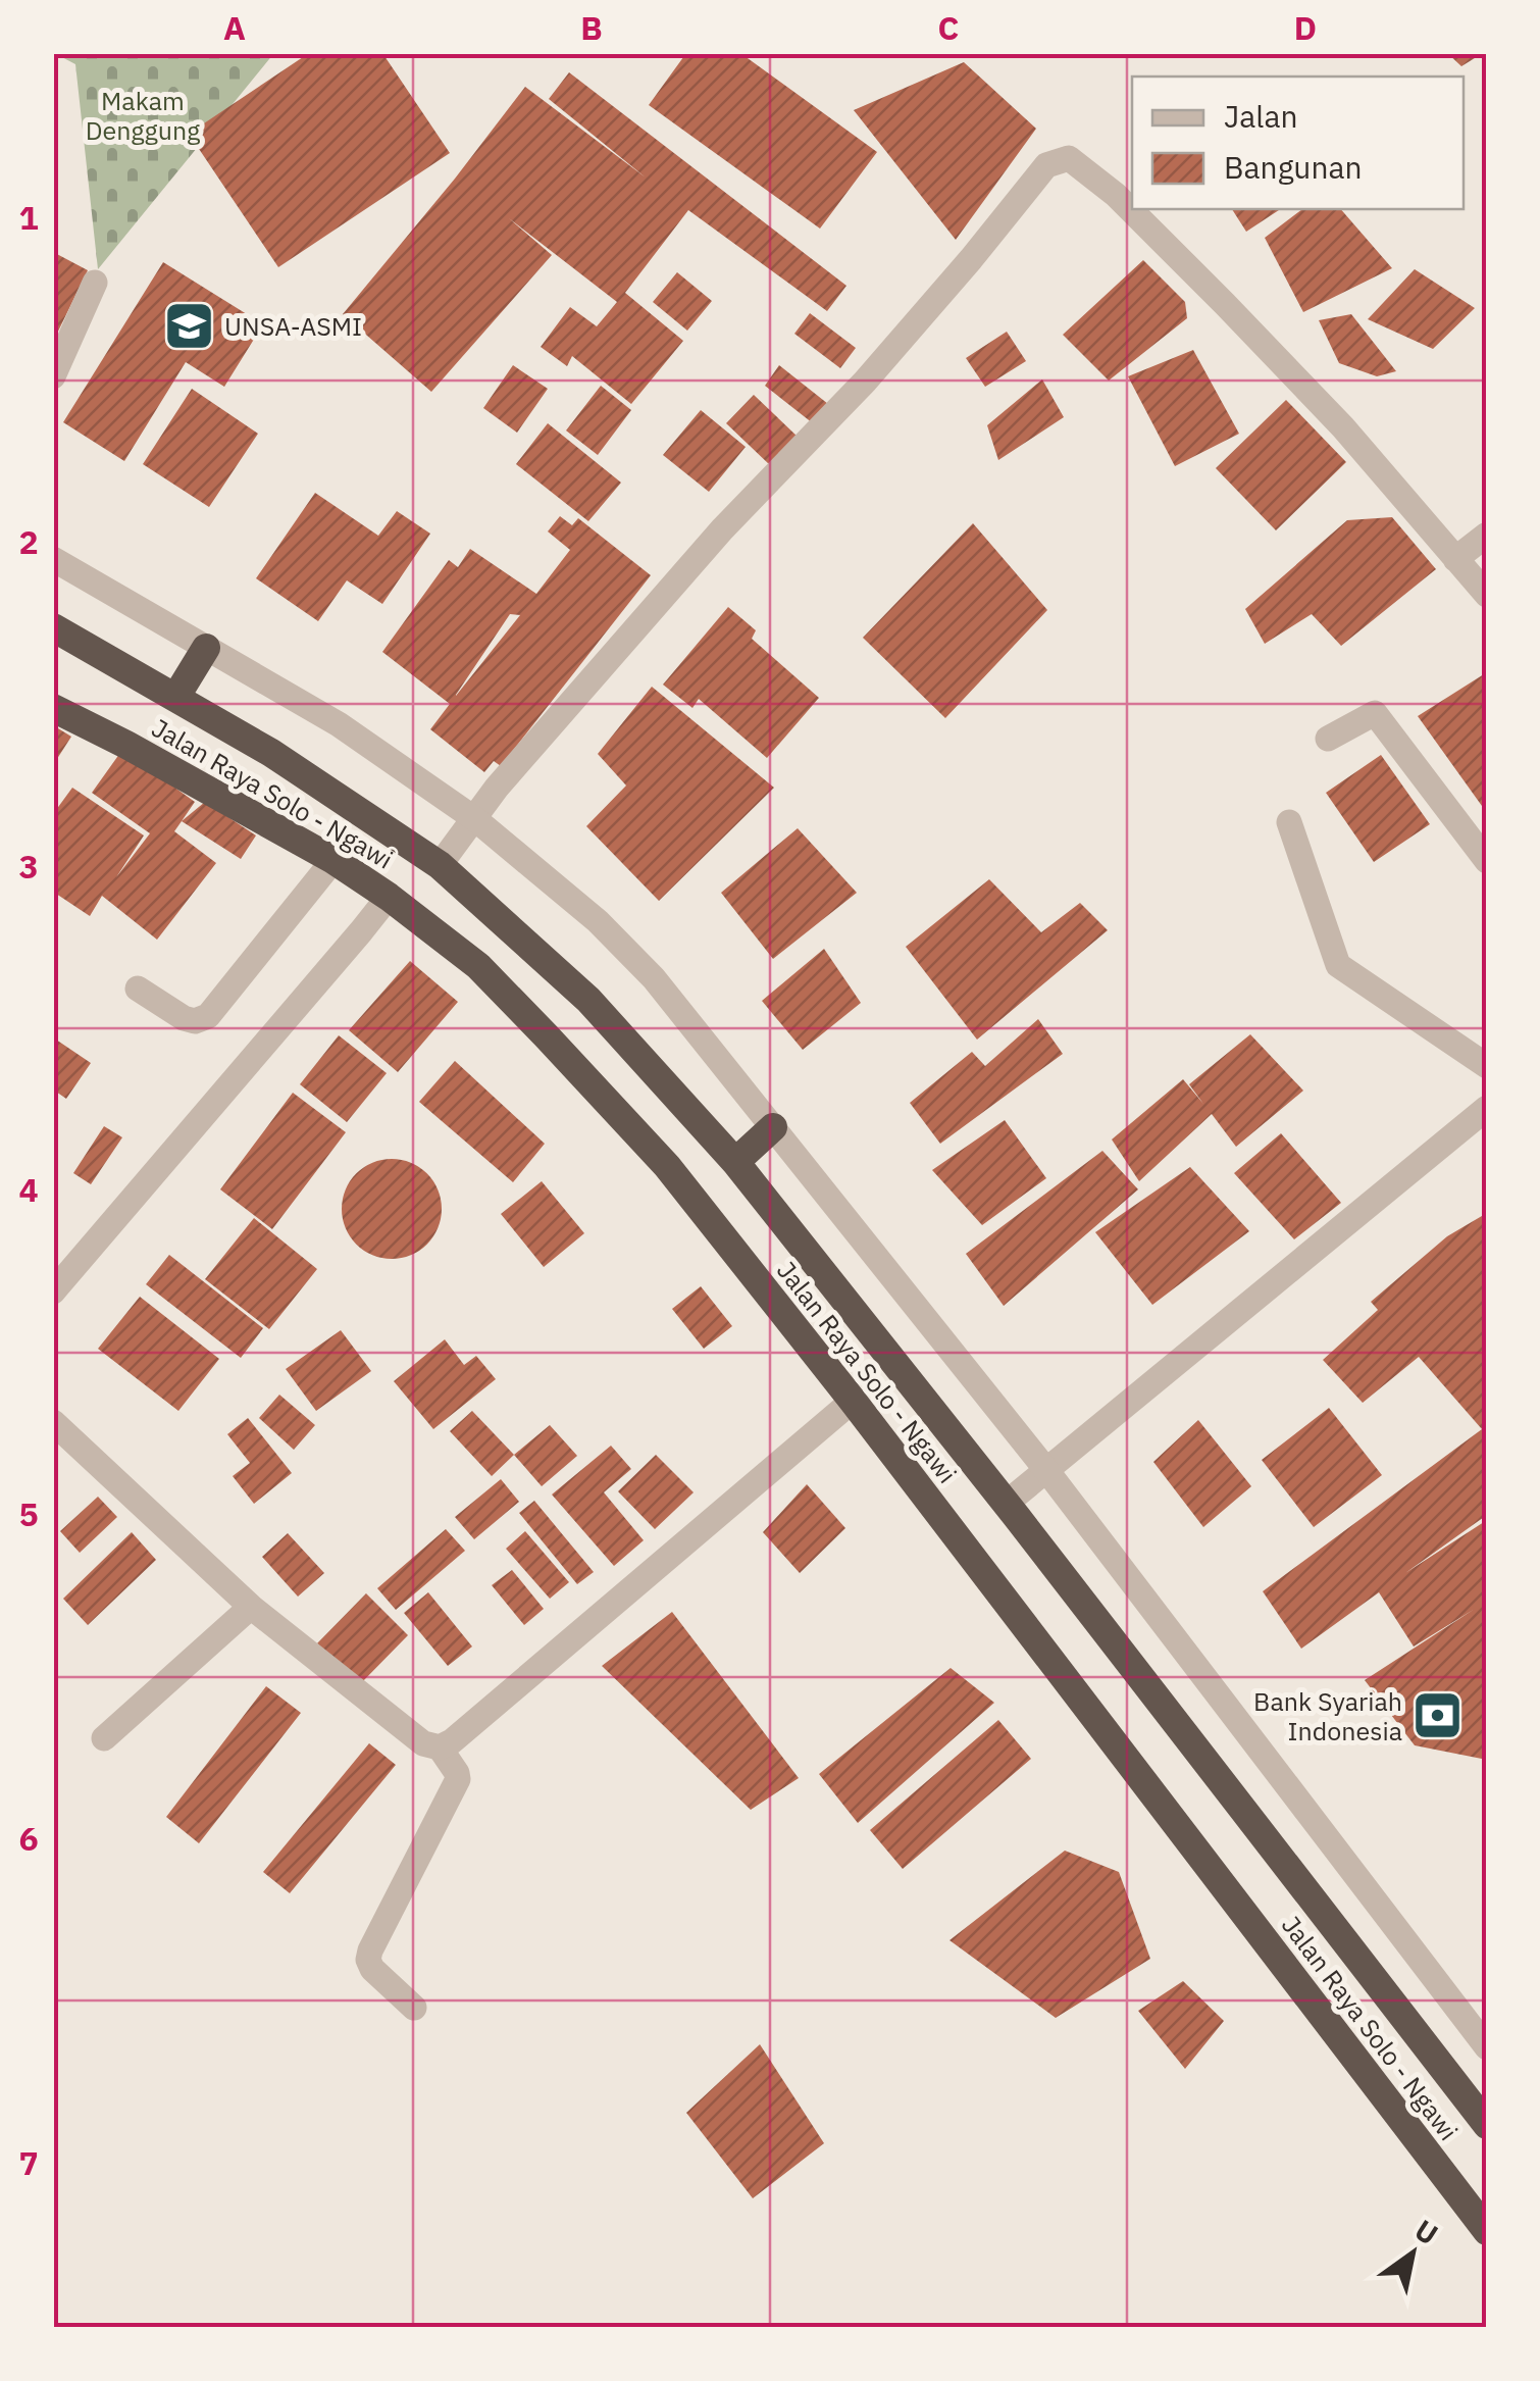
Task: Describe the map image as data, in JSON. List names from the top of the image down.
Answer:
{
  "streets": {
    "highway": ["Jalan Raya Solo - Ngawi"]
  },
  "parks": ["Makam Denggung"],
  "places": {
    "school or university": ["UNSA-ASMI"],
    "bank": ["Bank Syariah Indonesia"]
  },
  "legend": ["Jalan", "Bangunan"],
  "north": "top right",
  "grid": {
    "columns": [
      "A",
      "B",
      "C",
      "D"
    ],
    "rows": [
      "1",
      "2",
      "3",
      "4",
      "5",
      "6",
      "7"
    ]
  }
}
